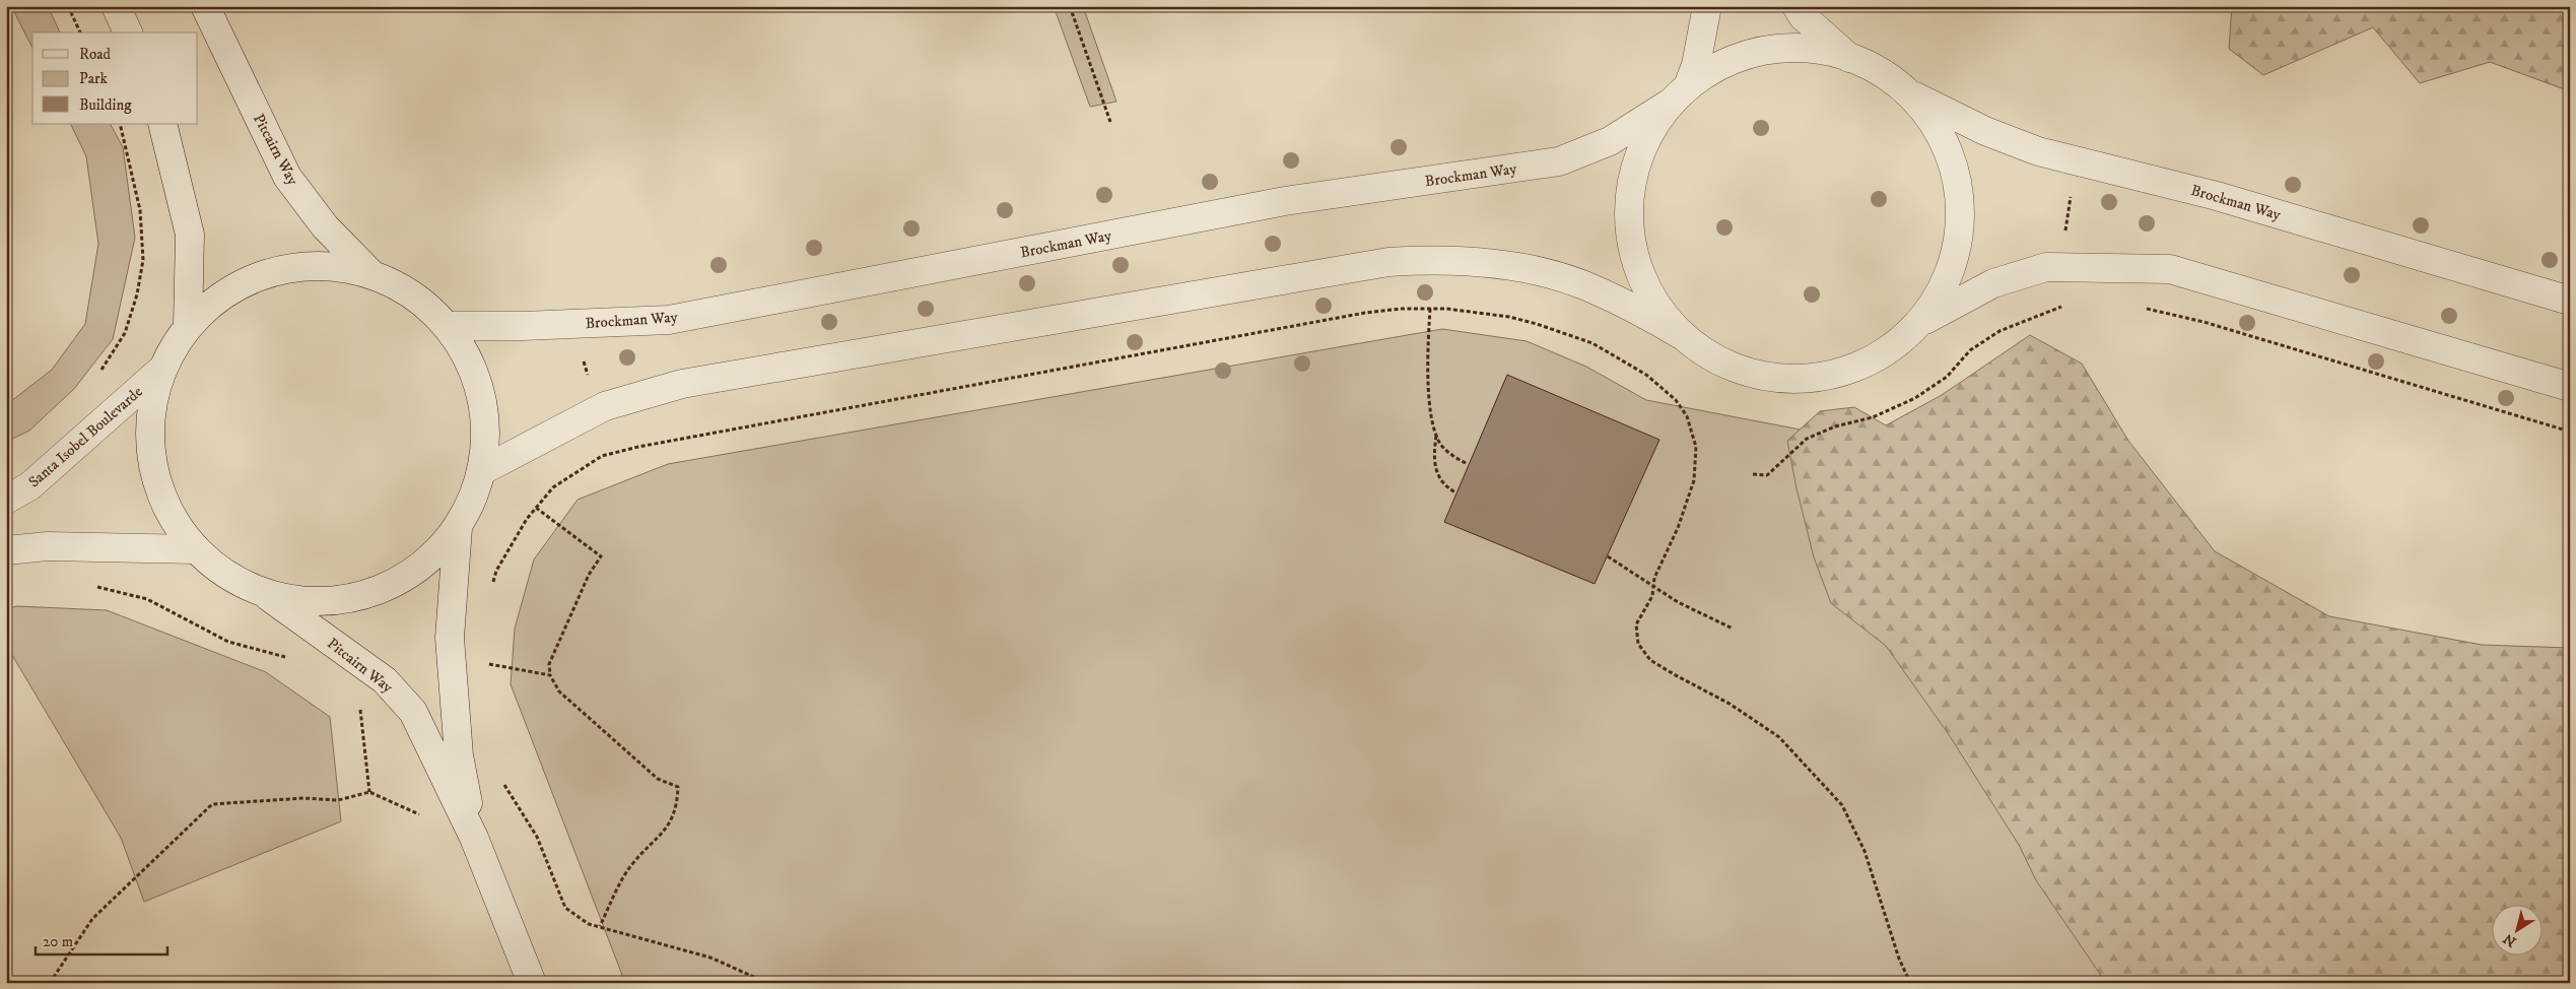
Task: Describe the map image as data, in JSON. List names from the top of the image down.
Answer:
{
  "streets": {
    "street": ["Pitcairn Way", "Brockman Way", "Santa Isobel Boulevarde"]
  },
  "legend": ["Road", "Park", "Building"],
  "scale_bar": "20 m",
  "north": "bottom left"
}
